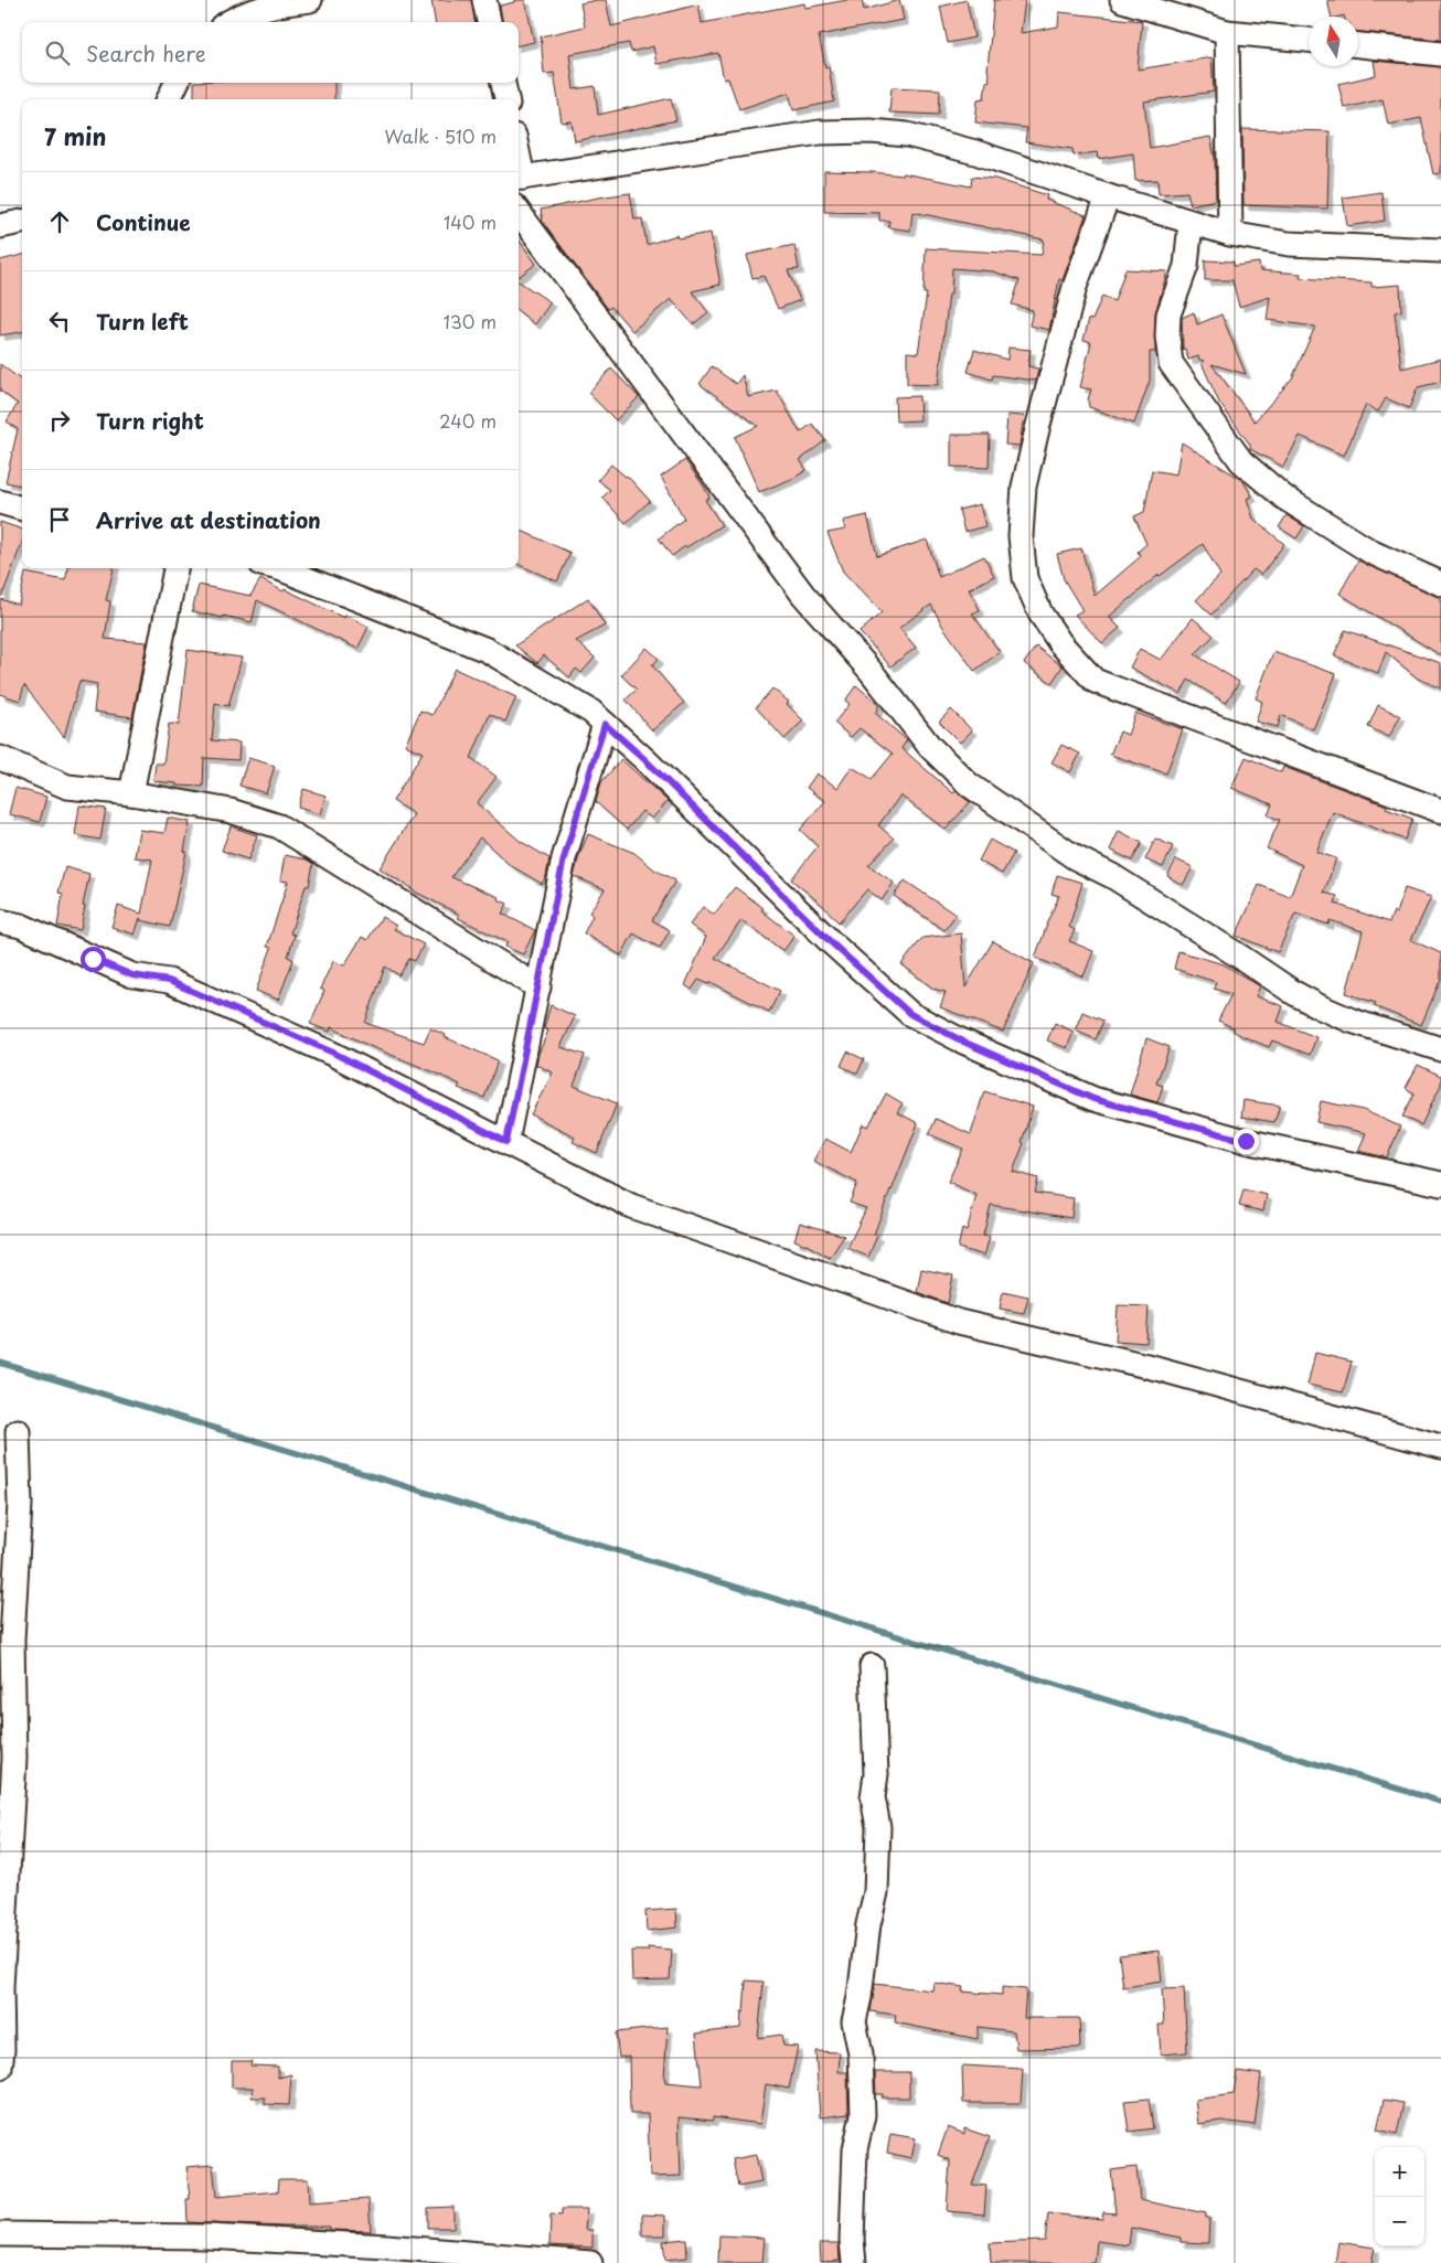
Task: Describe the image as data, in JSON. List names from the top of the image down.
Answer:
{
  "north": "top",
  "page": {
    "search": "Search here",
    "heading": ["7 min", "Walk · 510 m"],
    "list": [
      ["Continue", "140 m"],
      ["Turn left", "130 m"],
      ["Turn right", "240 m"],
      "Arrive at destination"
    ],
    "map_buttons": ["+", "−"]
  }
}
